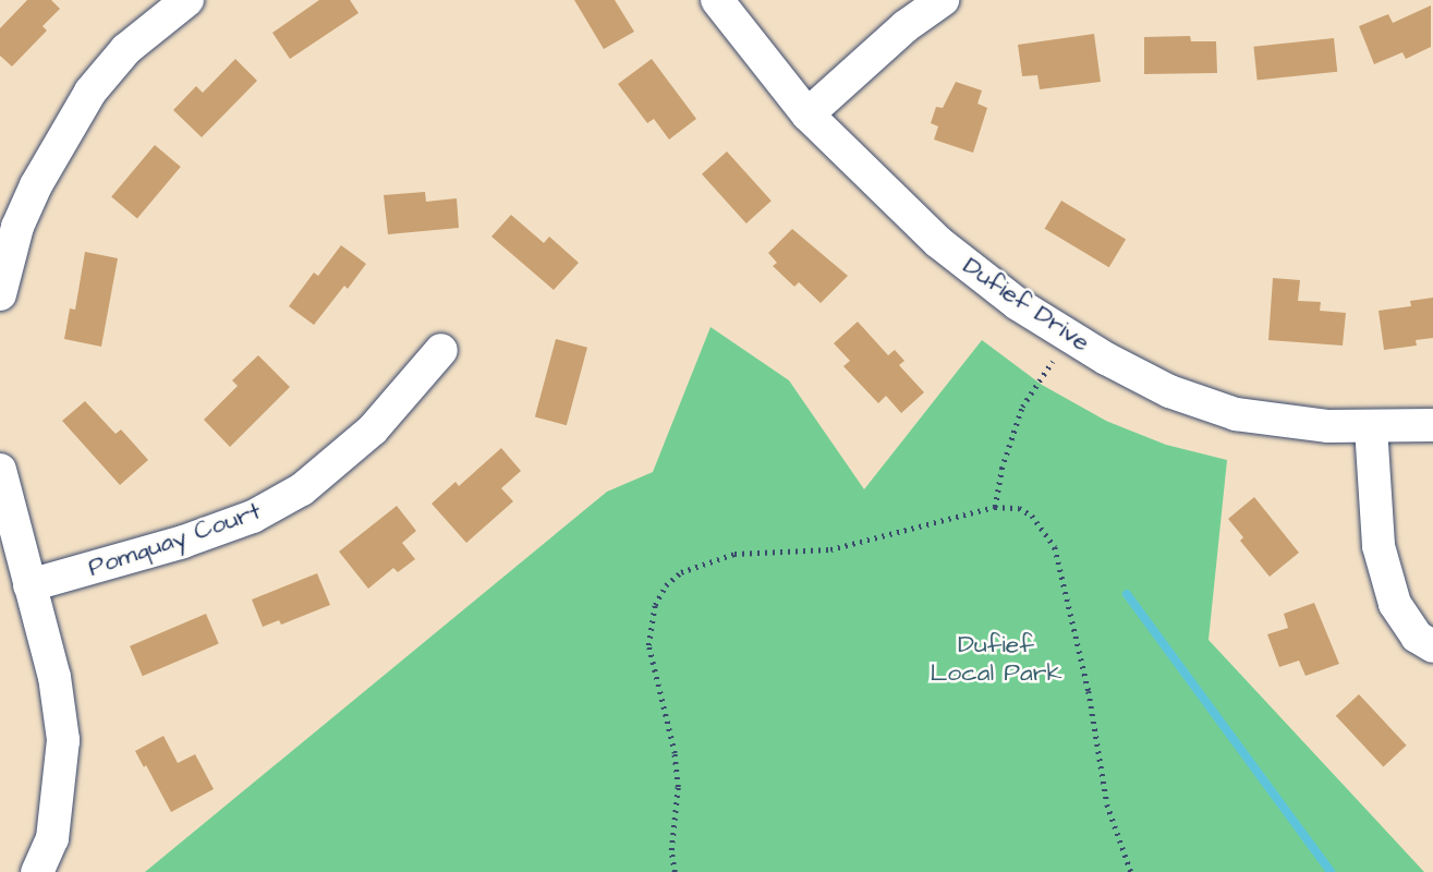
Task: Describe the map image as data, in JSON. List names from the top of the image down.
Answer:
{
  "streets": {
    "street": ["Dufief Drive", "Pomquay Court"]
  },
  "parks": ["Dufief Local Park"]
}
